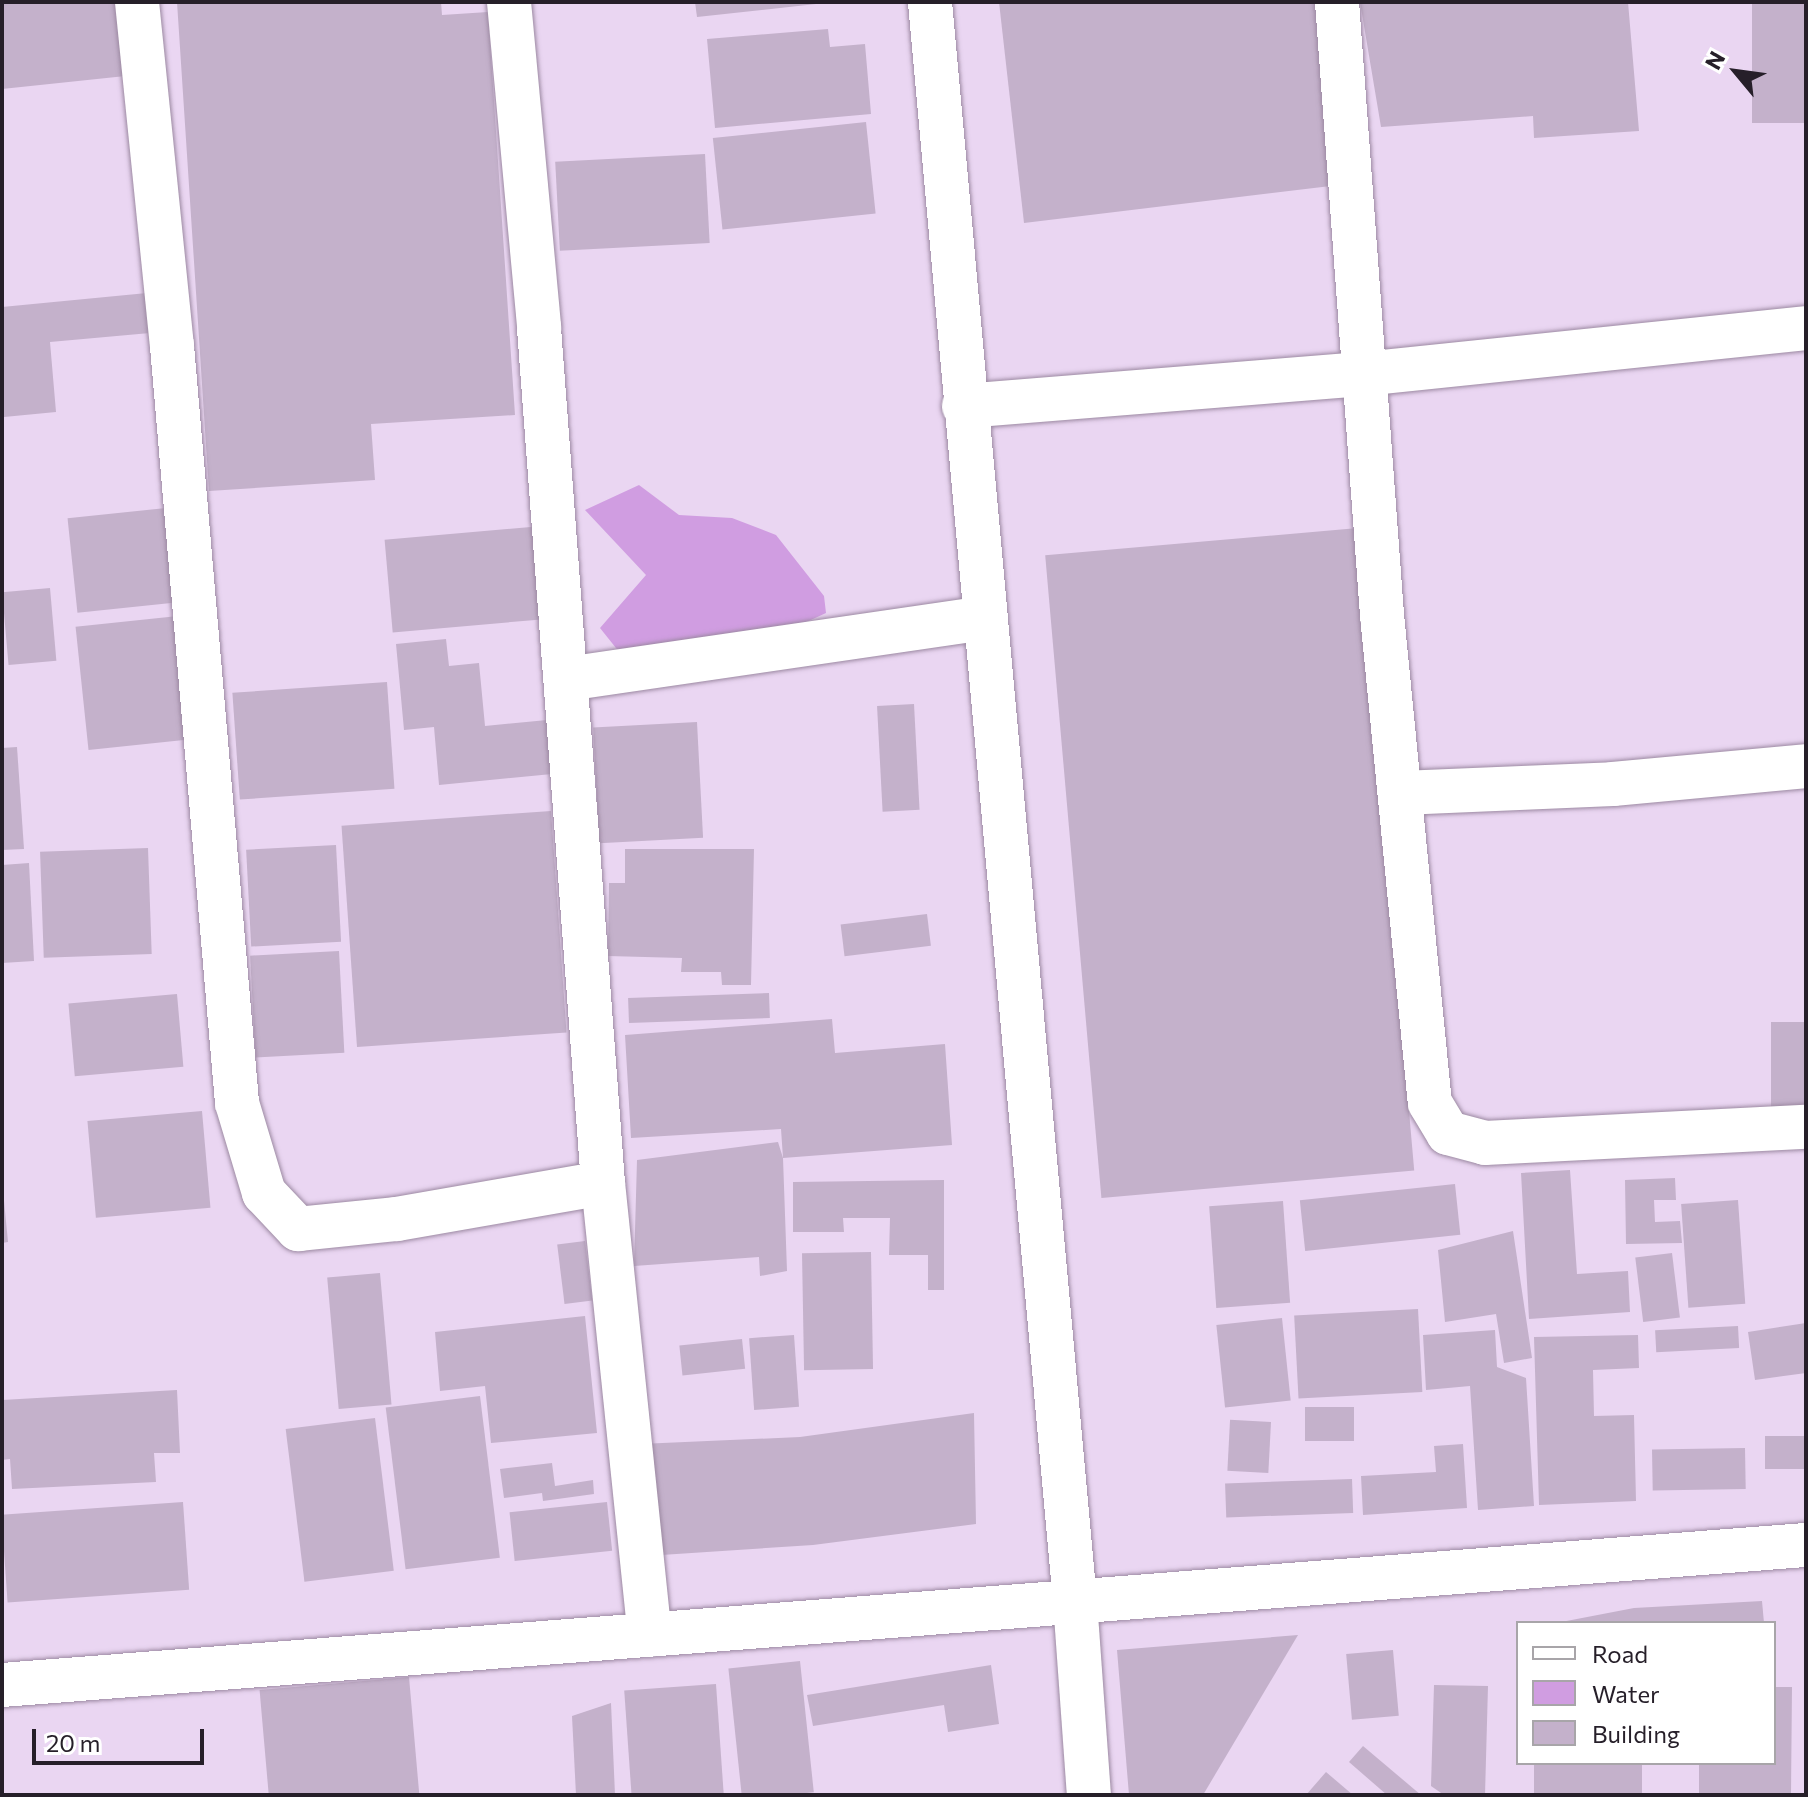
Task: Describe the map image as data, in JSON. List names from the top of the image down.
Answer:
{
  "legend": ["Road", "Water", "Building"],
  "scale_bar": "20 m",
  "north": "top left"
}
